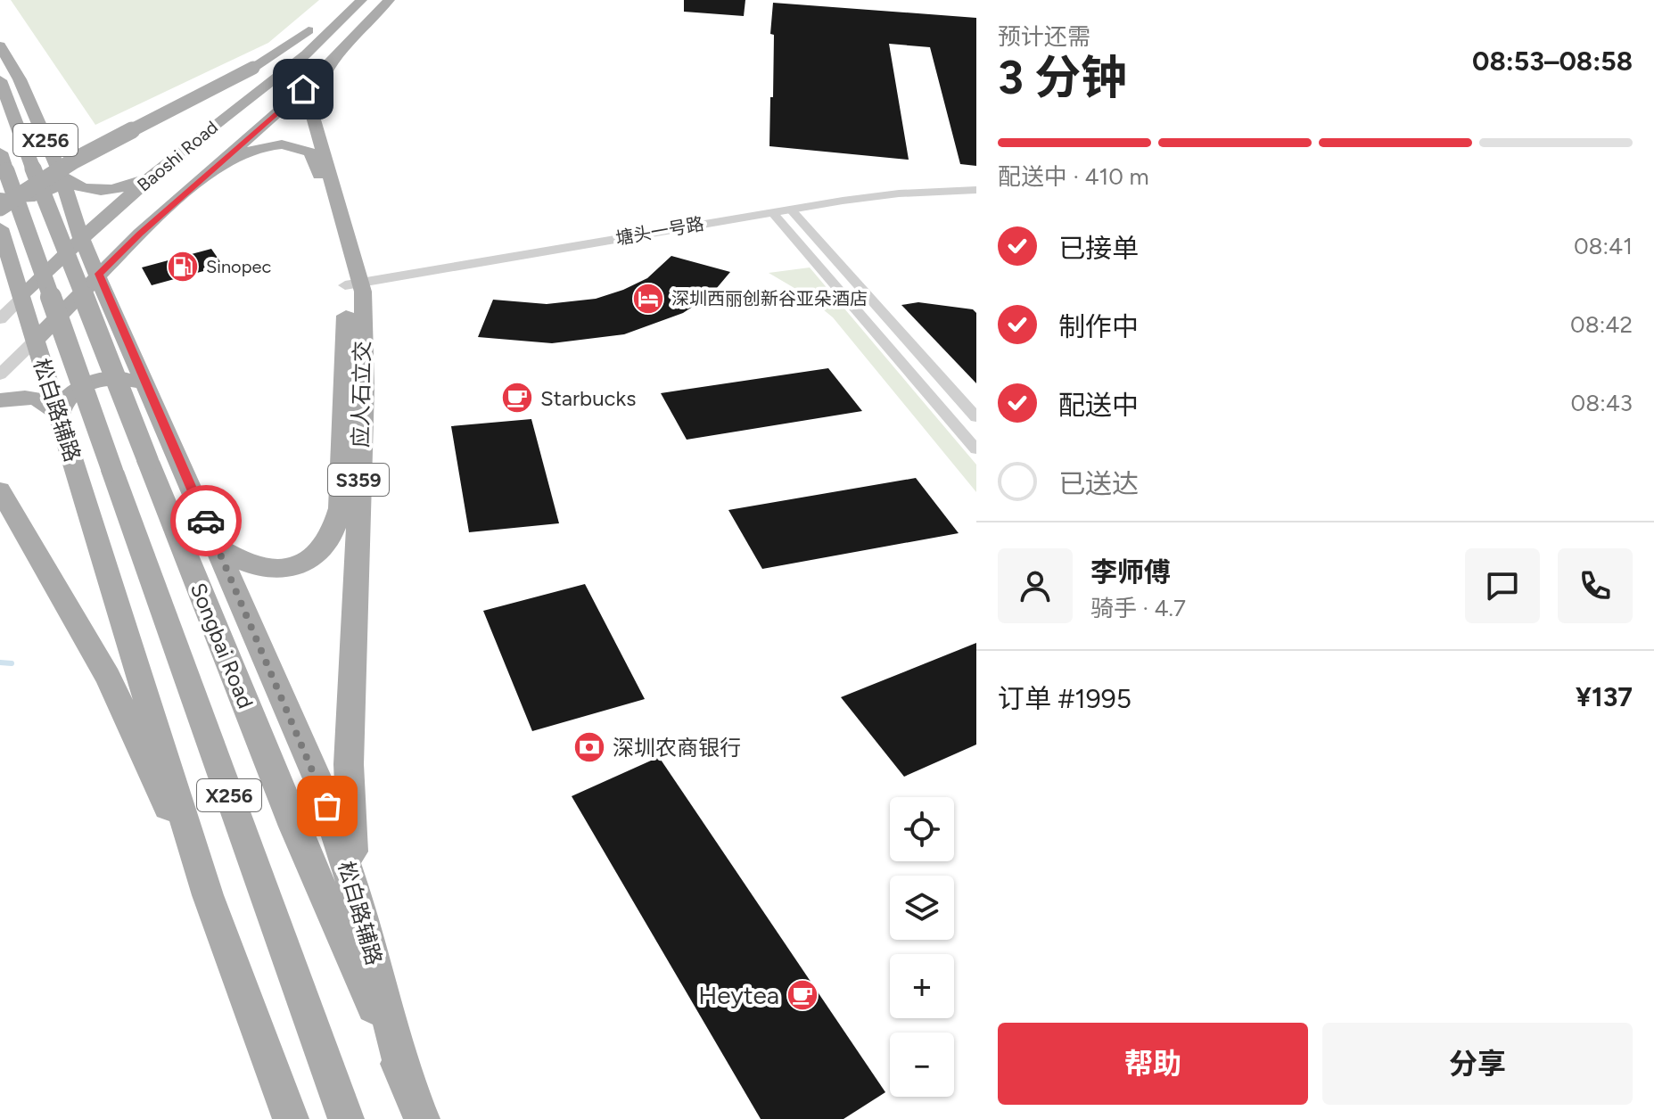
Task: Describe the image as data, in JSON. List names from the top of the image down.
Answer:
{
  "streets": {
    "main road": [
      "X256",
      "Baoshi Road",
      "应人石立交",
      "松白路辅路",
      "S359",
      "Songbai Road"
    ],
    "street": ["塘头一号路"]
  },
  "crossings": [
    ["Baoshi Road", "应人石立交"],
    ["Baoshi Road", "松白路辅路"],
    ["塘头一号路", "应人石立交"],
    ["应人石立交", "松白路辅路"],
    ["松白路辅路", "Songbai Road"]
  ],
  "places": {
    "fuel station": ["Sinopec"],
    "hotel": ["深圳西丽创新谷亚朵酒店"],
    "cafe": ["Starbucks", "Heytea"],
    "bank": ["深圳农商银行"]
  },
  "page": {
    "heading": ["3 分钟", "预计还需", "08:53–08:58"],
    "panel": [
      "李师傅",
      "骑手 · 4.7",
      "订单 #1995",
      "¥137"
    ],
    "bar": "配送中 · 410 m",
    "list": [
      ["已接单", "08:41"],
      ["制作中", "08:42"],
      ["配送中", "08:43"],
      "已送达"
    ],
    "map_buttons": ["+", "−"],
    "buttons": ["帮助", "分享"]
  }
}
